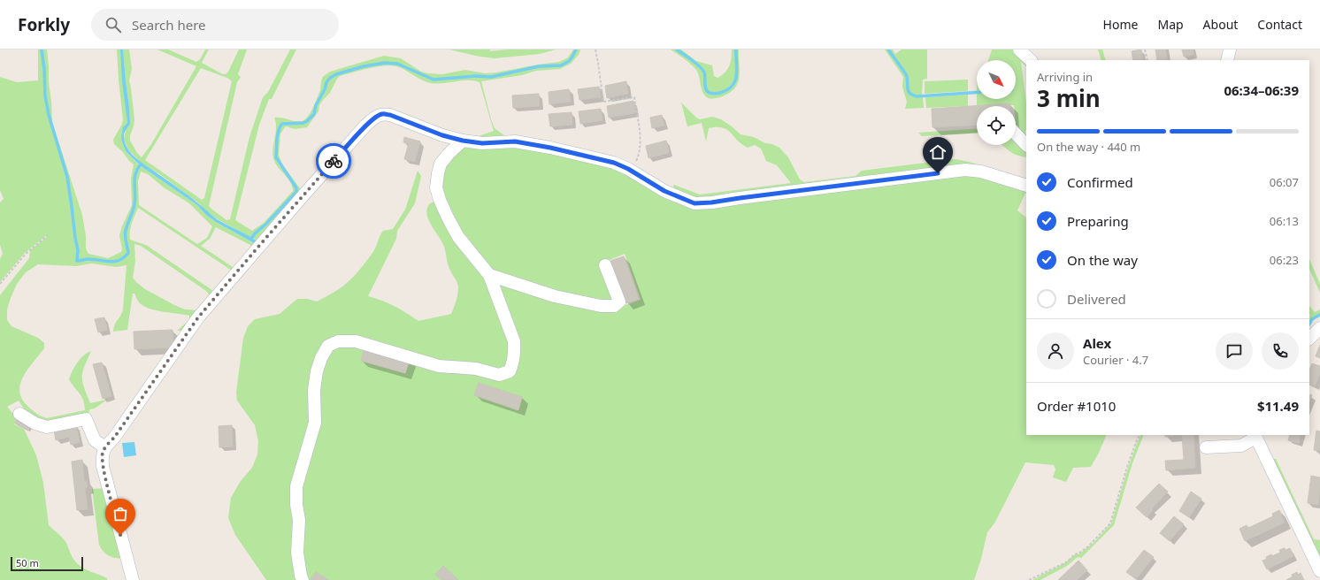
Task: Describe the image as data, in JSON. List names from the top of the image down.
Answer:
{
  "scale_bar": "50 m",
  "north": "bottom right",
  "page": {
    "header": "Forkly",
    "search": "Search here",
    "nav": [
      "Home",
      "Map",
      "About",
      "Contact"
    ],
    "heading": ["3 min", "Arriving in", "06:34–06:39"],
    "panel": [
      "Alex",
      "Courier · 4.7",
      "Order #1010",
      "$11.49"
    ],
    "bar": "On the way · 440 m",
    "list": [
      ["Confirmed", "06:07"],
      ["Preparing", "06:13"],
      ["On the way", "06:23"],
      "Delivered"
    ],
    "scale": "50 m"
  }
}
